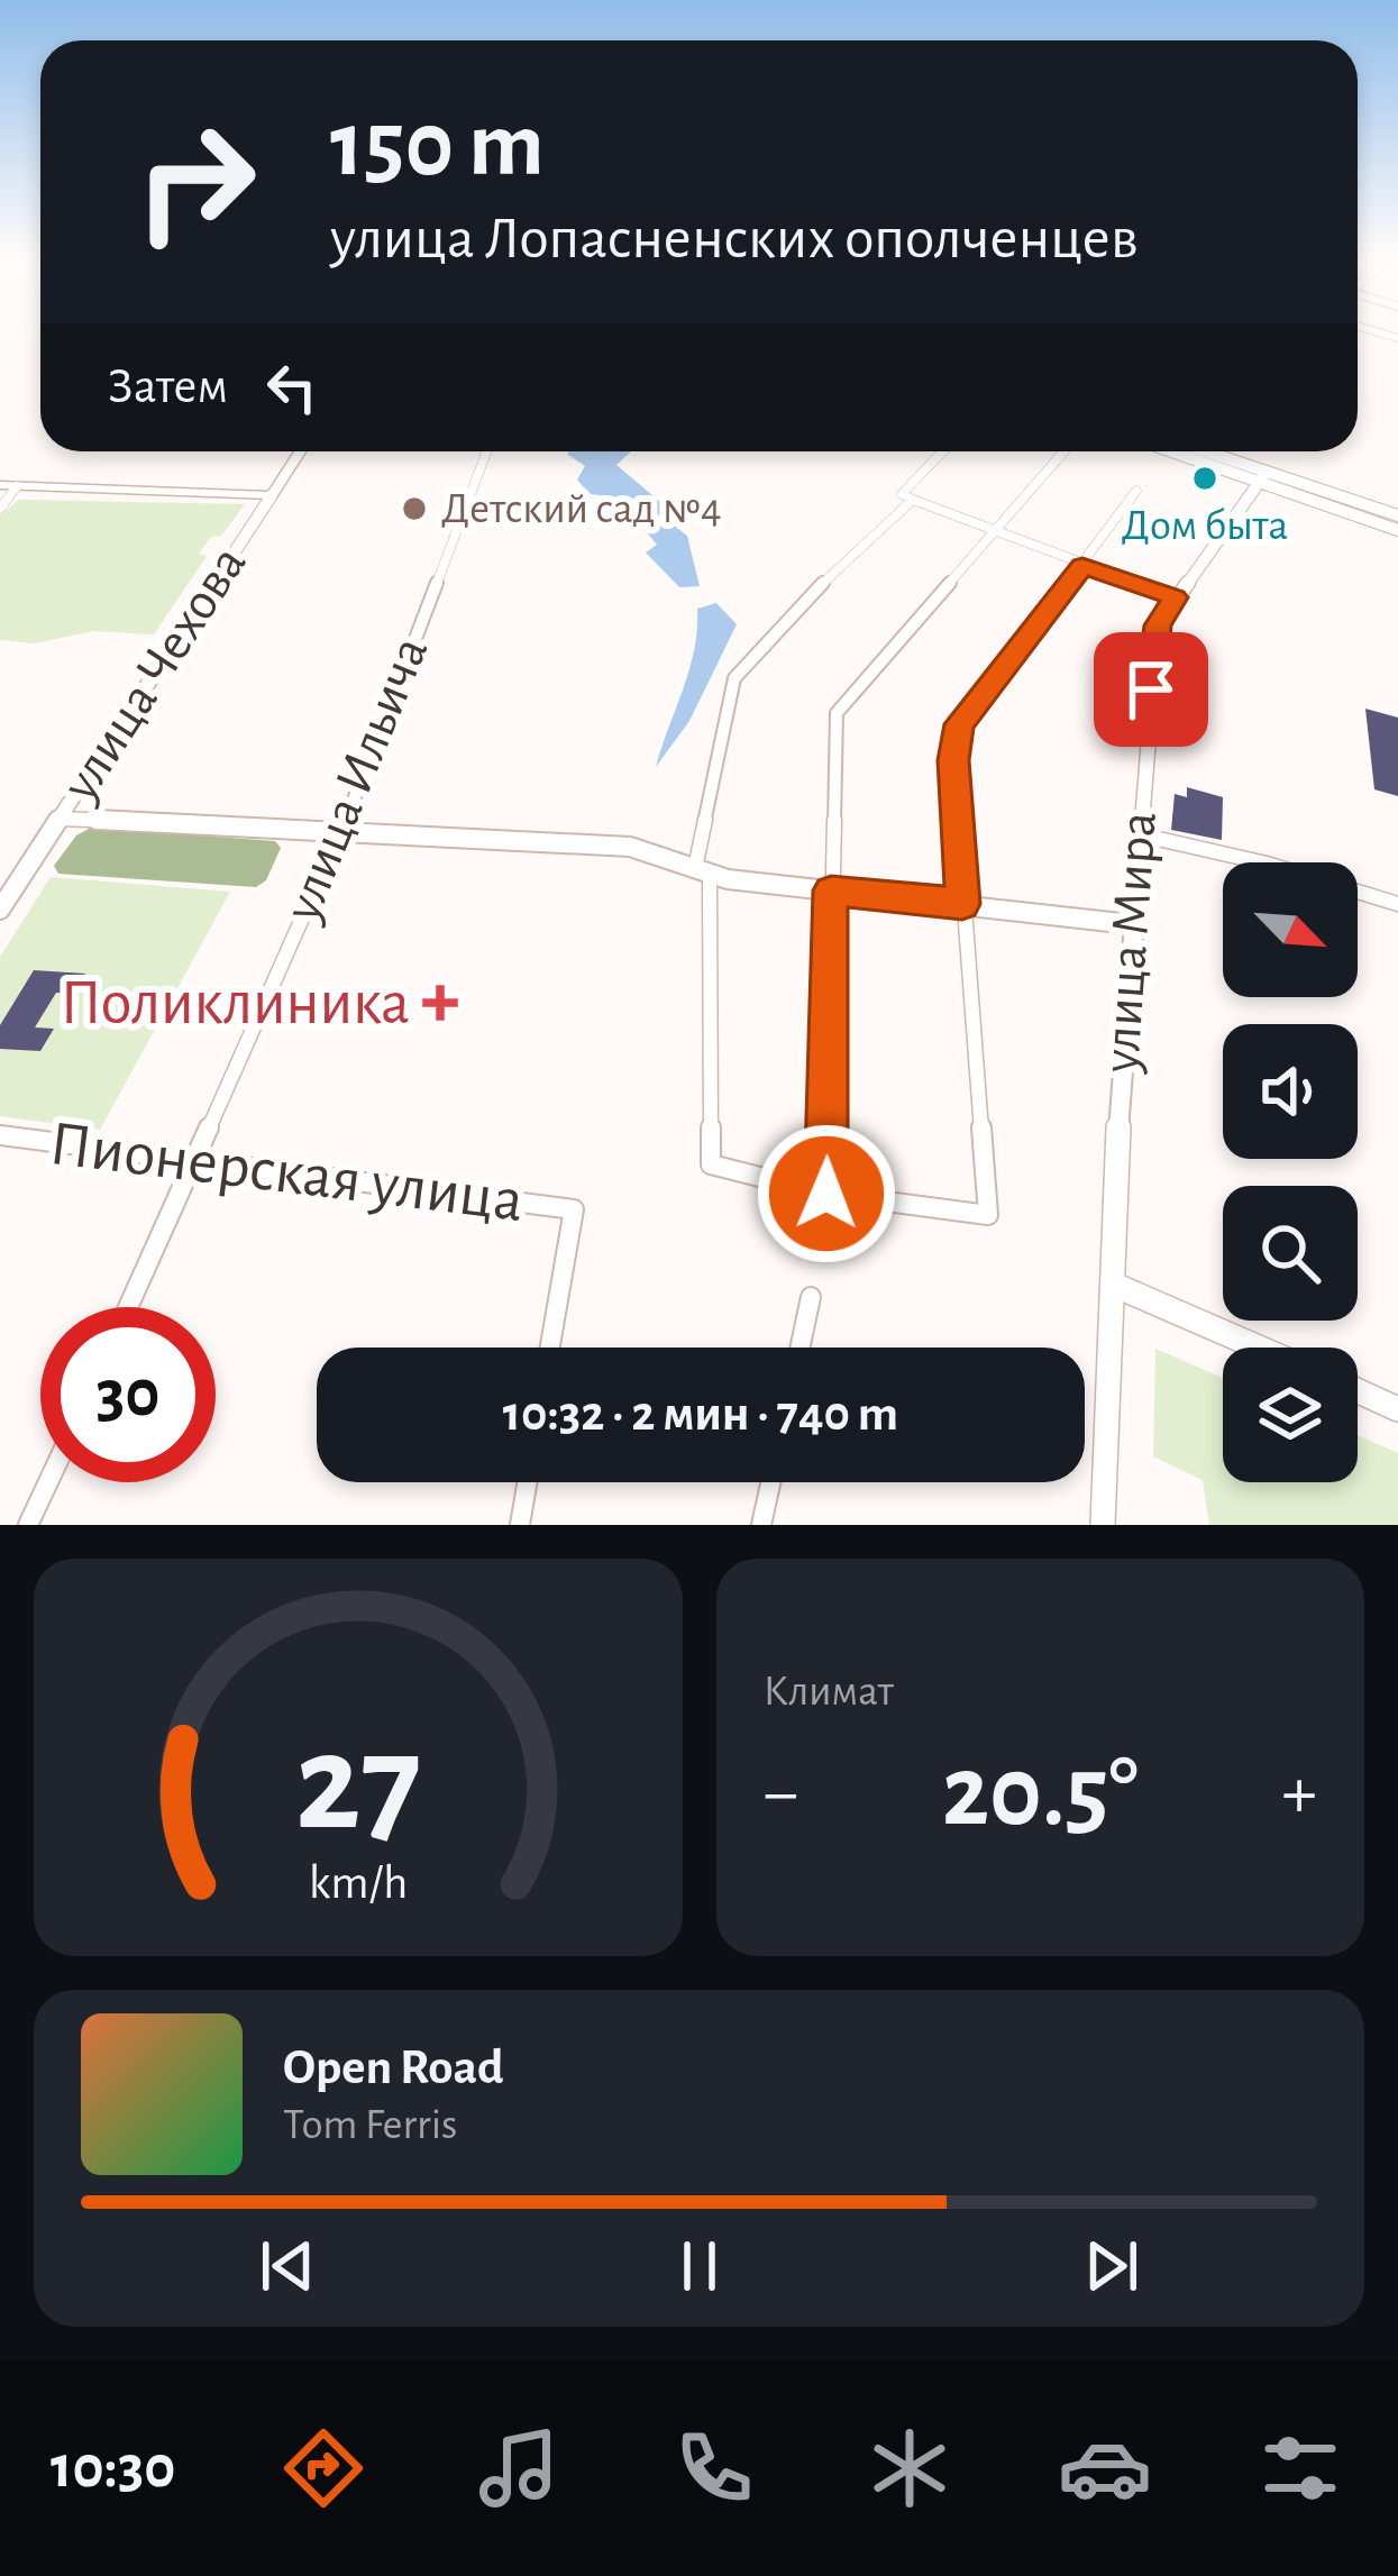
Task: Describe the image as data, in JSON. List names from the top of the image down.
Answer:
{
  "streets": {
    "main road": ["улица Чехова"],
    "street": ["улица Ильича", "улица Мира", "Пионерская улица"]
  },
  "crossings": [
    ["улица Ильича", "Пионерская улица"]
  ],
  "places": {
    "other": ["Дом быта", "Детский сад №4"],
    "health": ["Поликлиника"]
  },
  "north": "bottom right",
  "page": {
    "turn": ["150 m", "улица Лопасненских ополченцев"],
    "then": "Затем",
    "limit": "30",
    "trip": "10:32 · 2 мин · 740 m",
    "tile": "Климат",
    "heat": ["−", "20.5°", "+"],
    "song": ["Open Road", "Tom Ferris"],
    "tabs": "10:30",
    "gauge": ["27", "km/h"]
  }
}
